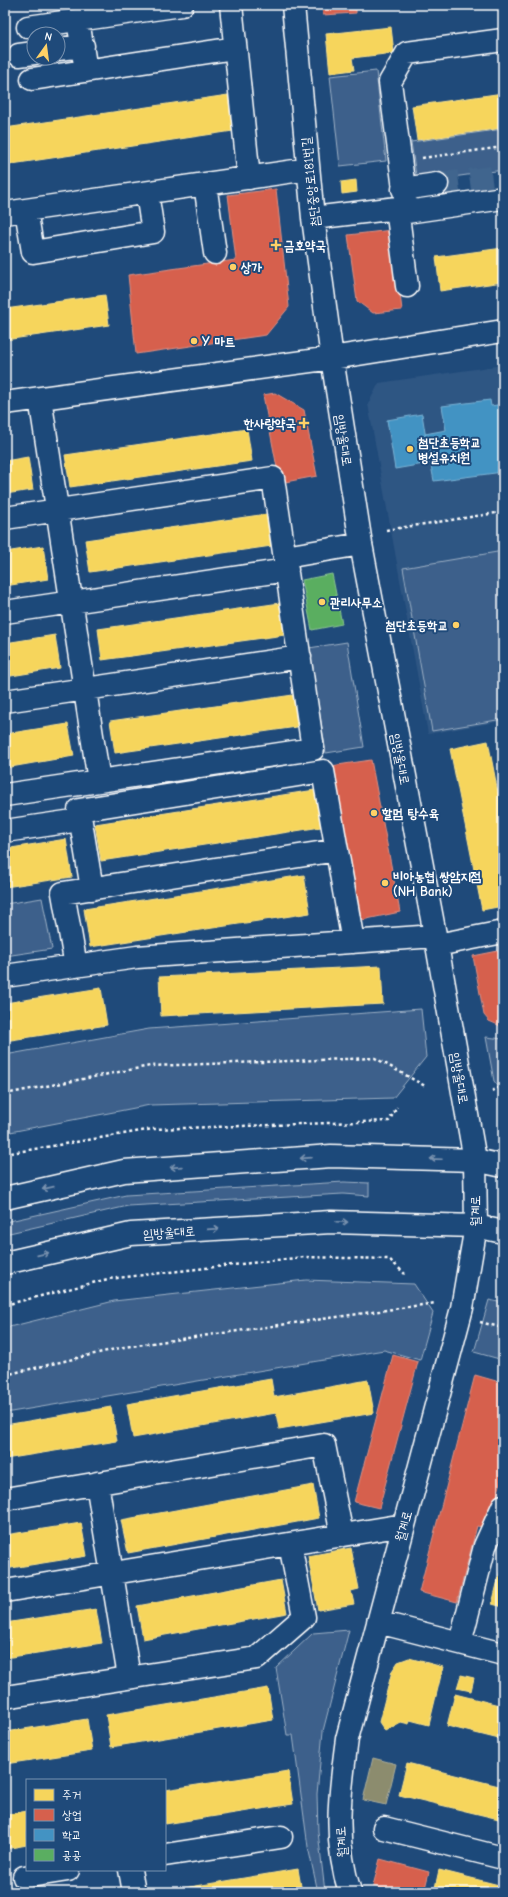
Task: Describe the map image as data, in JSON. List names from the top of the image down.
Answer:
{
  "streets": {
    "street": ["첨단중앙로181번길", "임방울대로", "월계로"]
  },
  "crossings": [
    ["첨단중앙로181번길", "임방울대로"],
    ["임방울대로", "월계로"]
  ],
  "places": {
    "health": ["금호약국", "한사랑약국"],
    "other": [
      "상가",
      "Y 마트",
      "첨단초등학교 병설유치원",
      "관리사무소",
      "첨단초등학교",
      "할멈 탕수육",
      "비아농협 쌍암지점 (NH Bank)"
    ]
  },
  "legend": [
    "주거",
    "상업",
    "학교",
    "공공"
  ],
  "north": "top"
}
